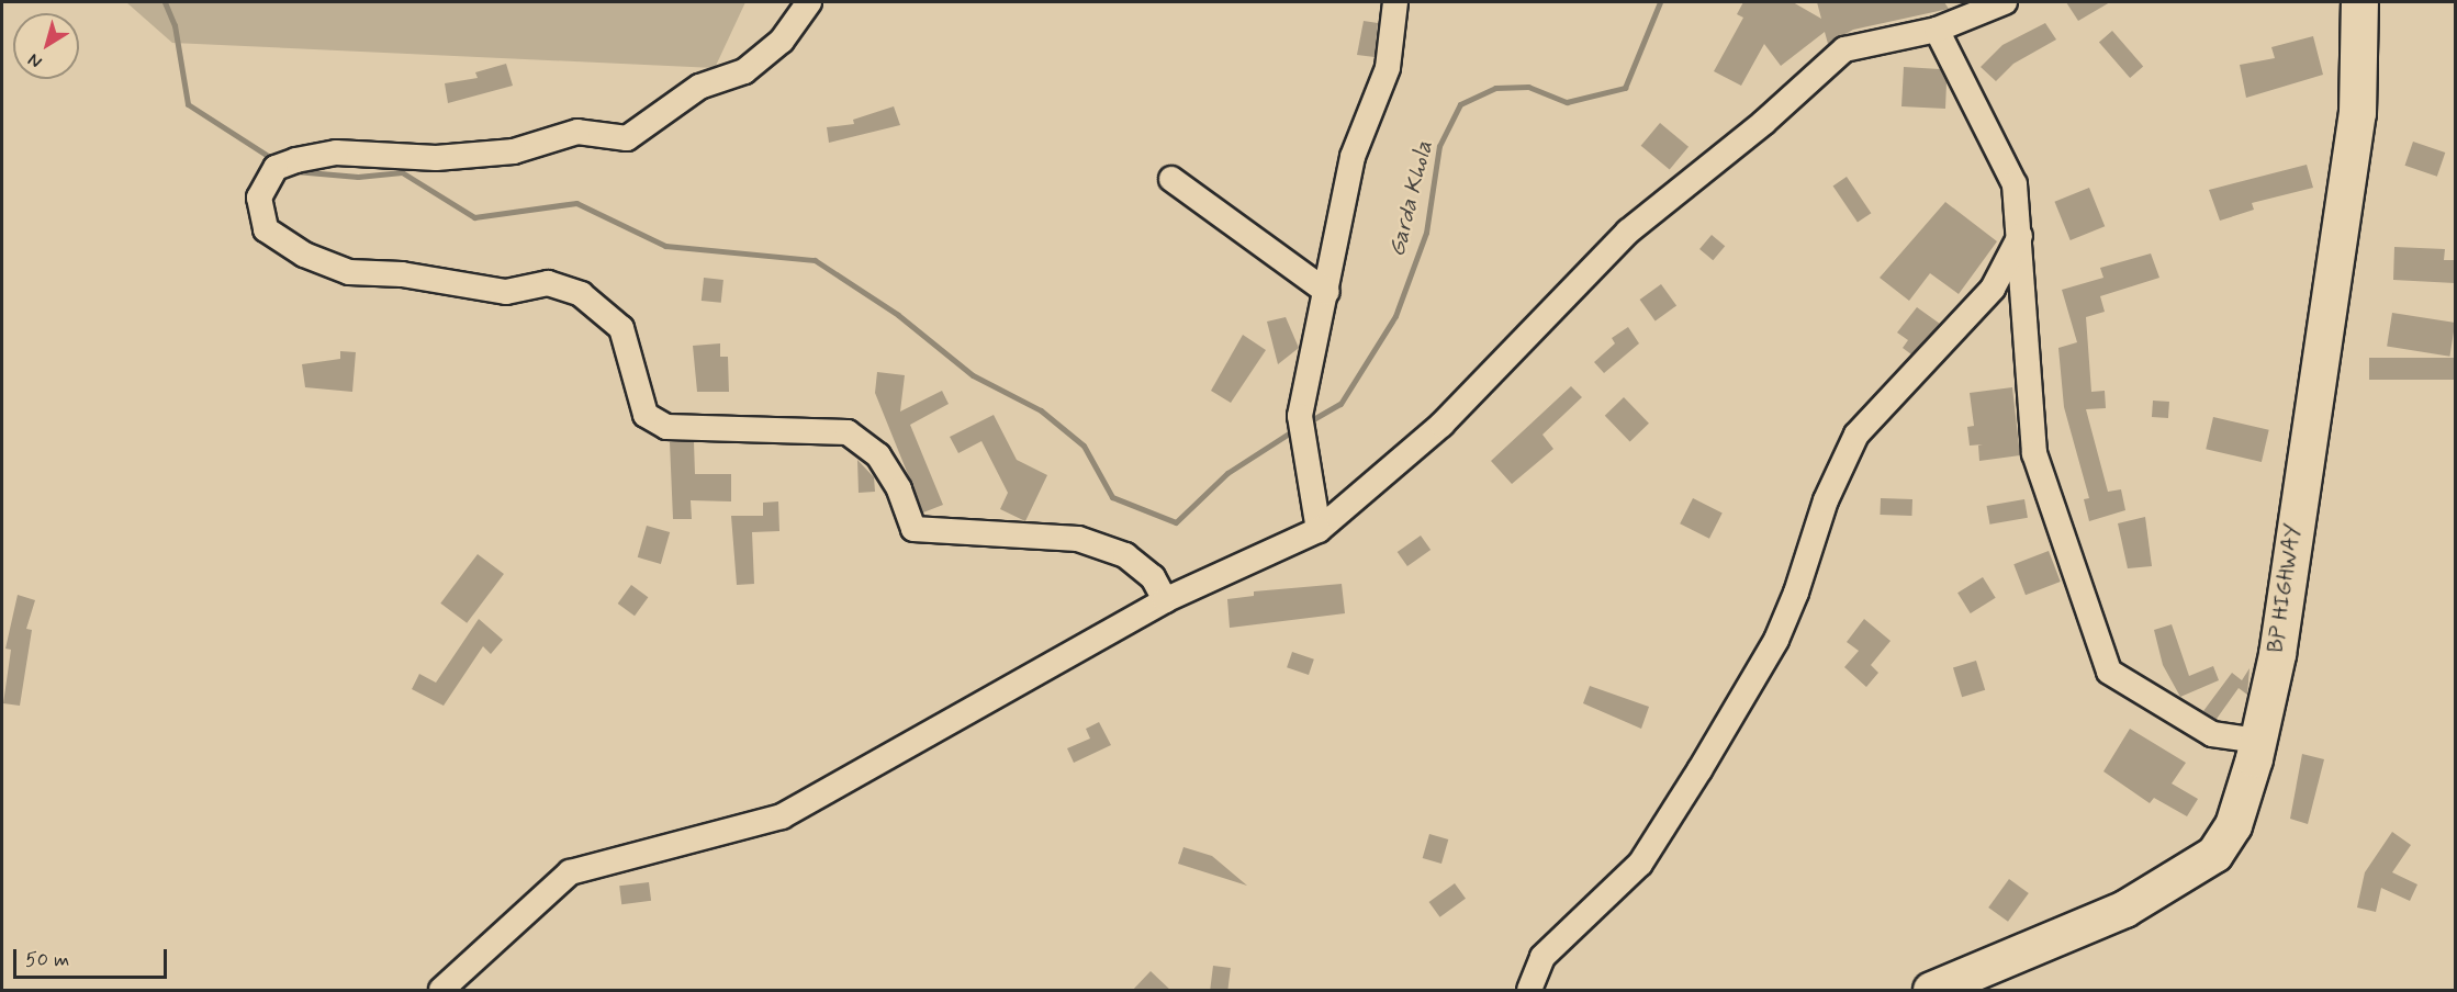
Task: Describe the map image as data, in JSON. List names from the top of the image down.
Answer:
{
  "streets": {
    "highway": ["BP HIGHWAY"]
  },
  "water": ["Garda Khola"],
  "scale_bar": "50 m",
  "north": "bottom left"
}
